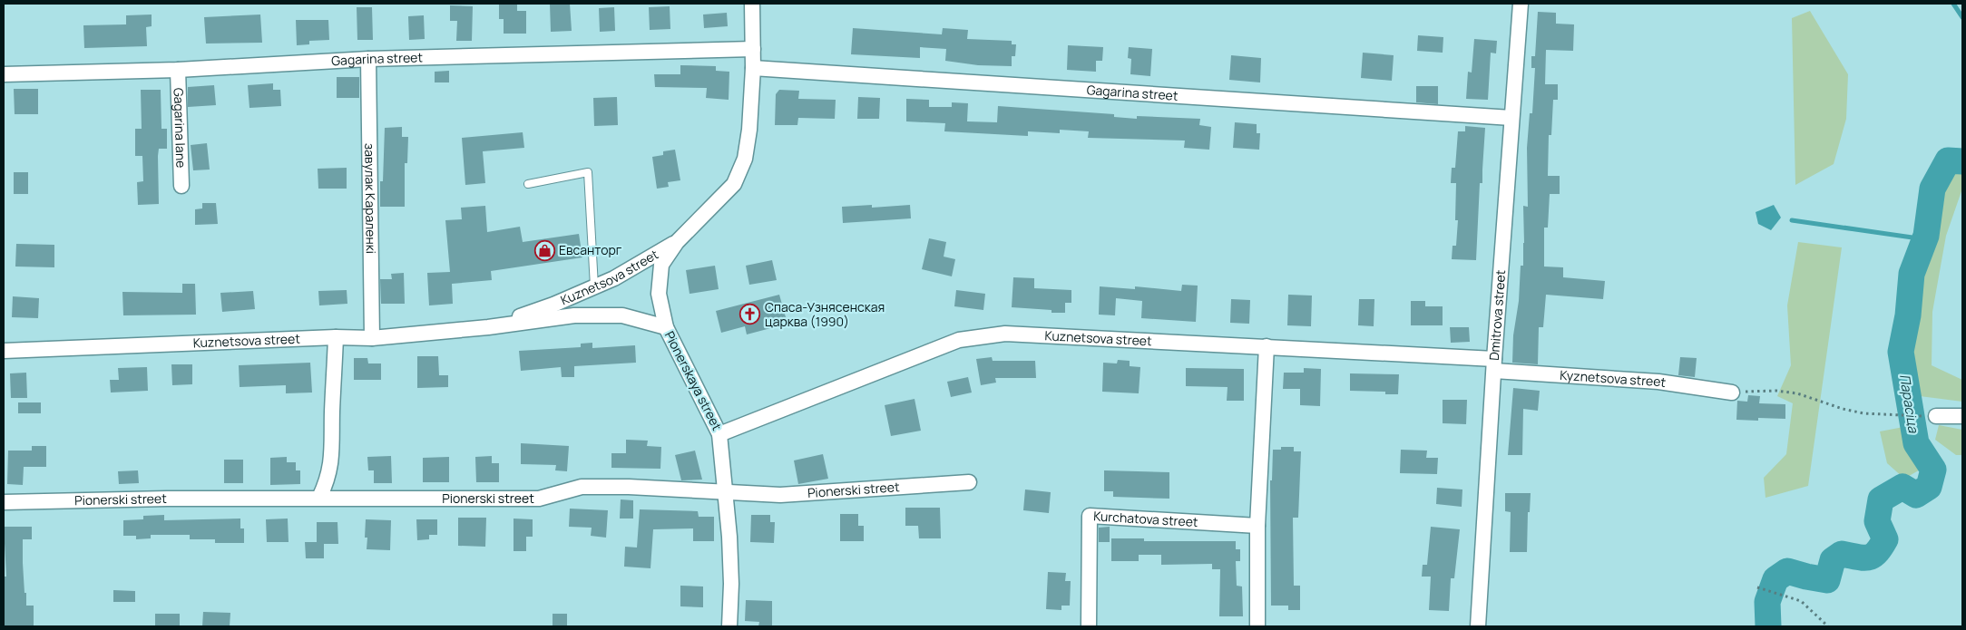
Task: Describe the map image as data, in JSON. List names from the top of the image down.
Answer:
{
  "streets": {
    "street": [
      "Gagarina street",
      "Gagarina lane",
      "завулак Караленкі",
      "Kuznetsova street",
      "Dmitrova street",
      "Kyznetsova street",
      "Pionerskaya street",
      "Pionerski street",
      "Kurchatova street"
    ]
  },
  "crossings": [
    ["Gagarina street", "Gagarina lane"],
    ["Gagarina street", "завулак Караленкі"],
    ["Gagarina street", "Dmitrova street"],
    ["Gagarina street", "Pionerskaya street"],
    ["завулак Караленкі", "Kuznetsova street"],
    ["Kuznetsova street", "Dmitrova street"],
    ["Kuznetsova street", "Kyznetsova street"],
    ["Kuznetsova street", "Pionerskaya street"],
    ["Dmitrova street", "Kyznetsova street"],
    ["Pionerskaya street", "Pionerski street"]
  ],
  "water": ["Парасіца"],
  "places": {
    "shop": ["Евсанторг"],
    "church": ["Спаса-Узнясенская царква (1990)"]
  }
}
